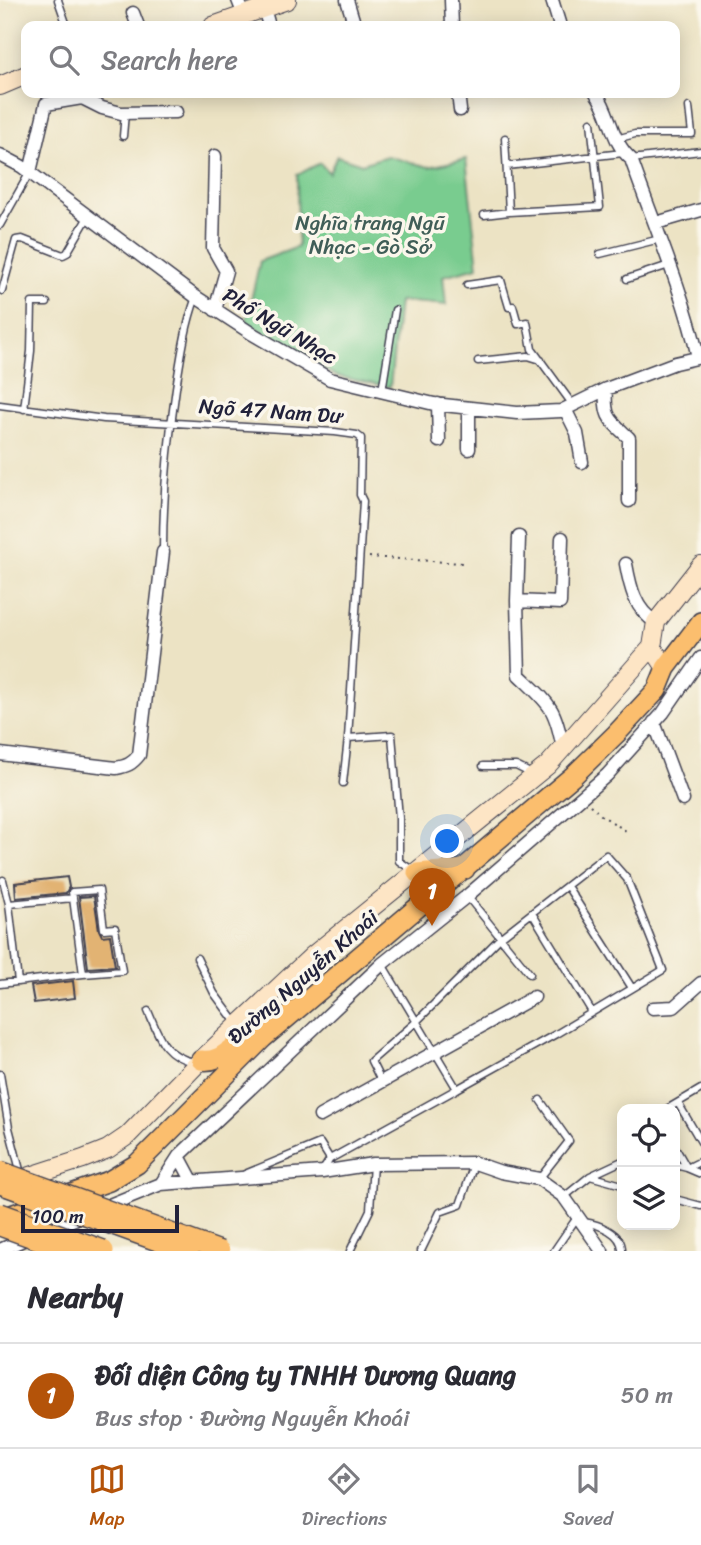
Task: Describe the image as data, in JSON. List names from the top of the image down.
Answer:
{
  "streets": {
    "main road": ["Đường Nguyễn Khoái"],
    "street": ["Phố Ngũ Nhạc"],
    "lane": ["Ngõ 47 Nam Dư"]
  },
  "parks": ["Nghĩa trang Ngũ Nhạc - Gò Sở"],
  "scale_bar": "100 m",
  "page": {
    "search": "Search here",
    "pins": "1",
    "scale": "100 m",
    "heading": "Nearby",
    "list": [
      {
        "mark": "1",
        "name": "Đối diện Công ty TNHH Dương Quang",
        "note": "Bus stop · Đường Nguyễn Khoái",
        "value": "50 m"
      }
    ],
    "nav": ["Map", "Directions", "Saved"]
  }
}
